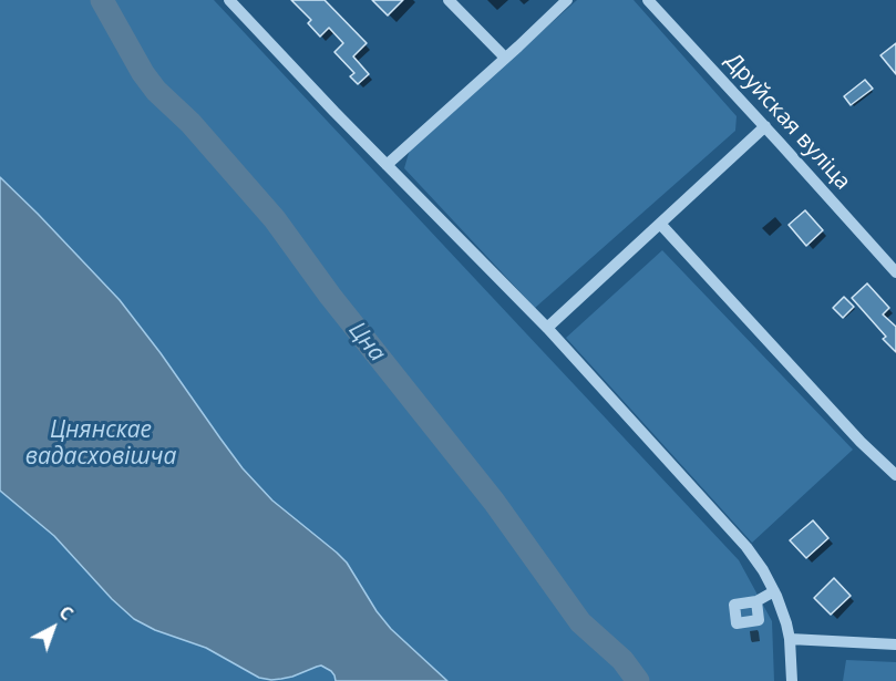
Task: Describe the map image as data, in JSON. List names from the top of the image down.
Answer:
{
  "streets": {
    "street": ["Друйская вуліца"]
  },
  "water": ["Цна", "Цнянскае вадасховішча"],
  "north": "top right"
}
